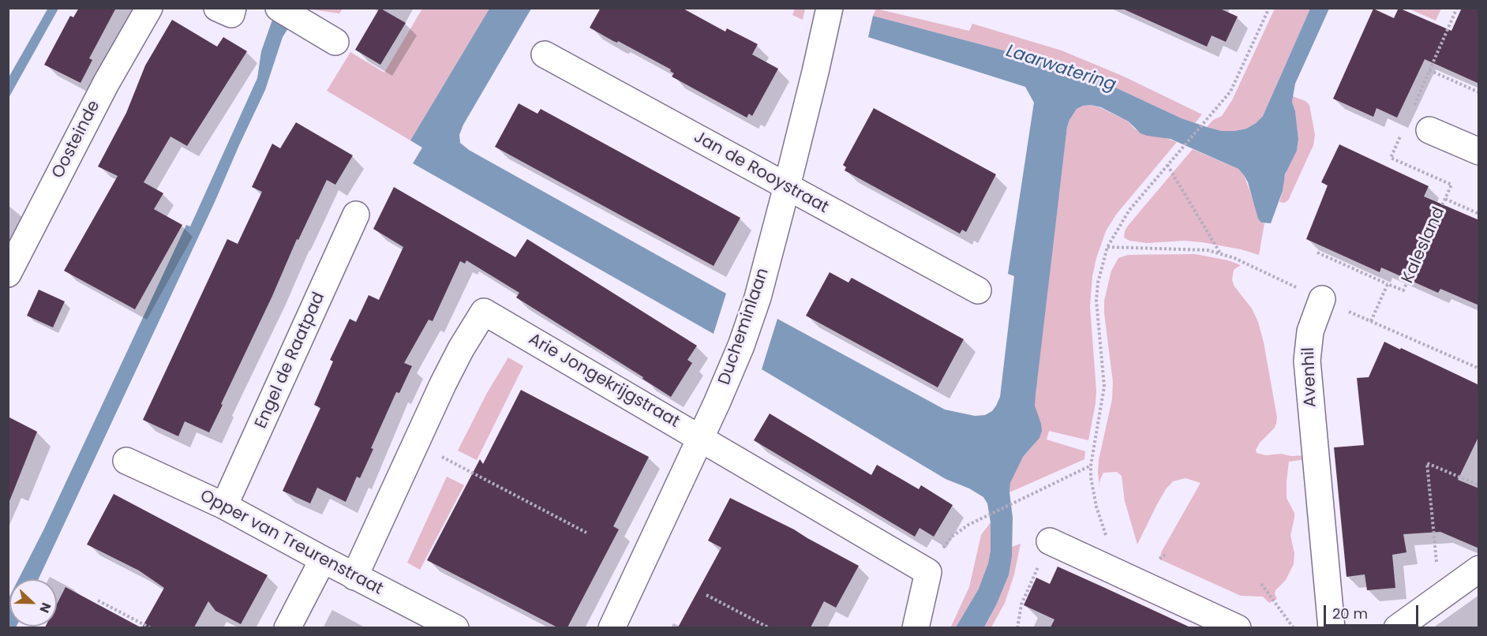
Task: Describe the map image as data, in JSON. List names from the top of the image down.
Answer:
{
  "streets": {
    "street": [
      "Oosteinde",
      "Jan de Rooystraat",
      "Ducheminlaan",
      "Engel de Raatpad",
      "Avenhil",
      "Arie Jongekrijgstraat",
      "Opper van Treurenstraat"
    ],
    "path": ["Kalesland"]
  },
  "crossings": [
    ["Jan de Rooystraat", "Ducheminlaan"],
    ["Ducheminlaan", "Arie Jongekrijgstraat"],
    ["Engel de Raatpad", "Opper van Treurenstraat"],
    ["Arie Jongekrijgstraat", "Opper van Treurenstraat"]
  ],
  "water": ["Laarwatering"],
  "scale_bar": "20 m",
  "north": "right"
}
